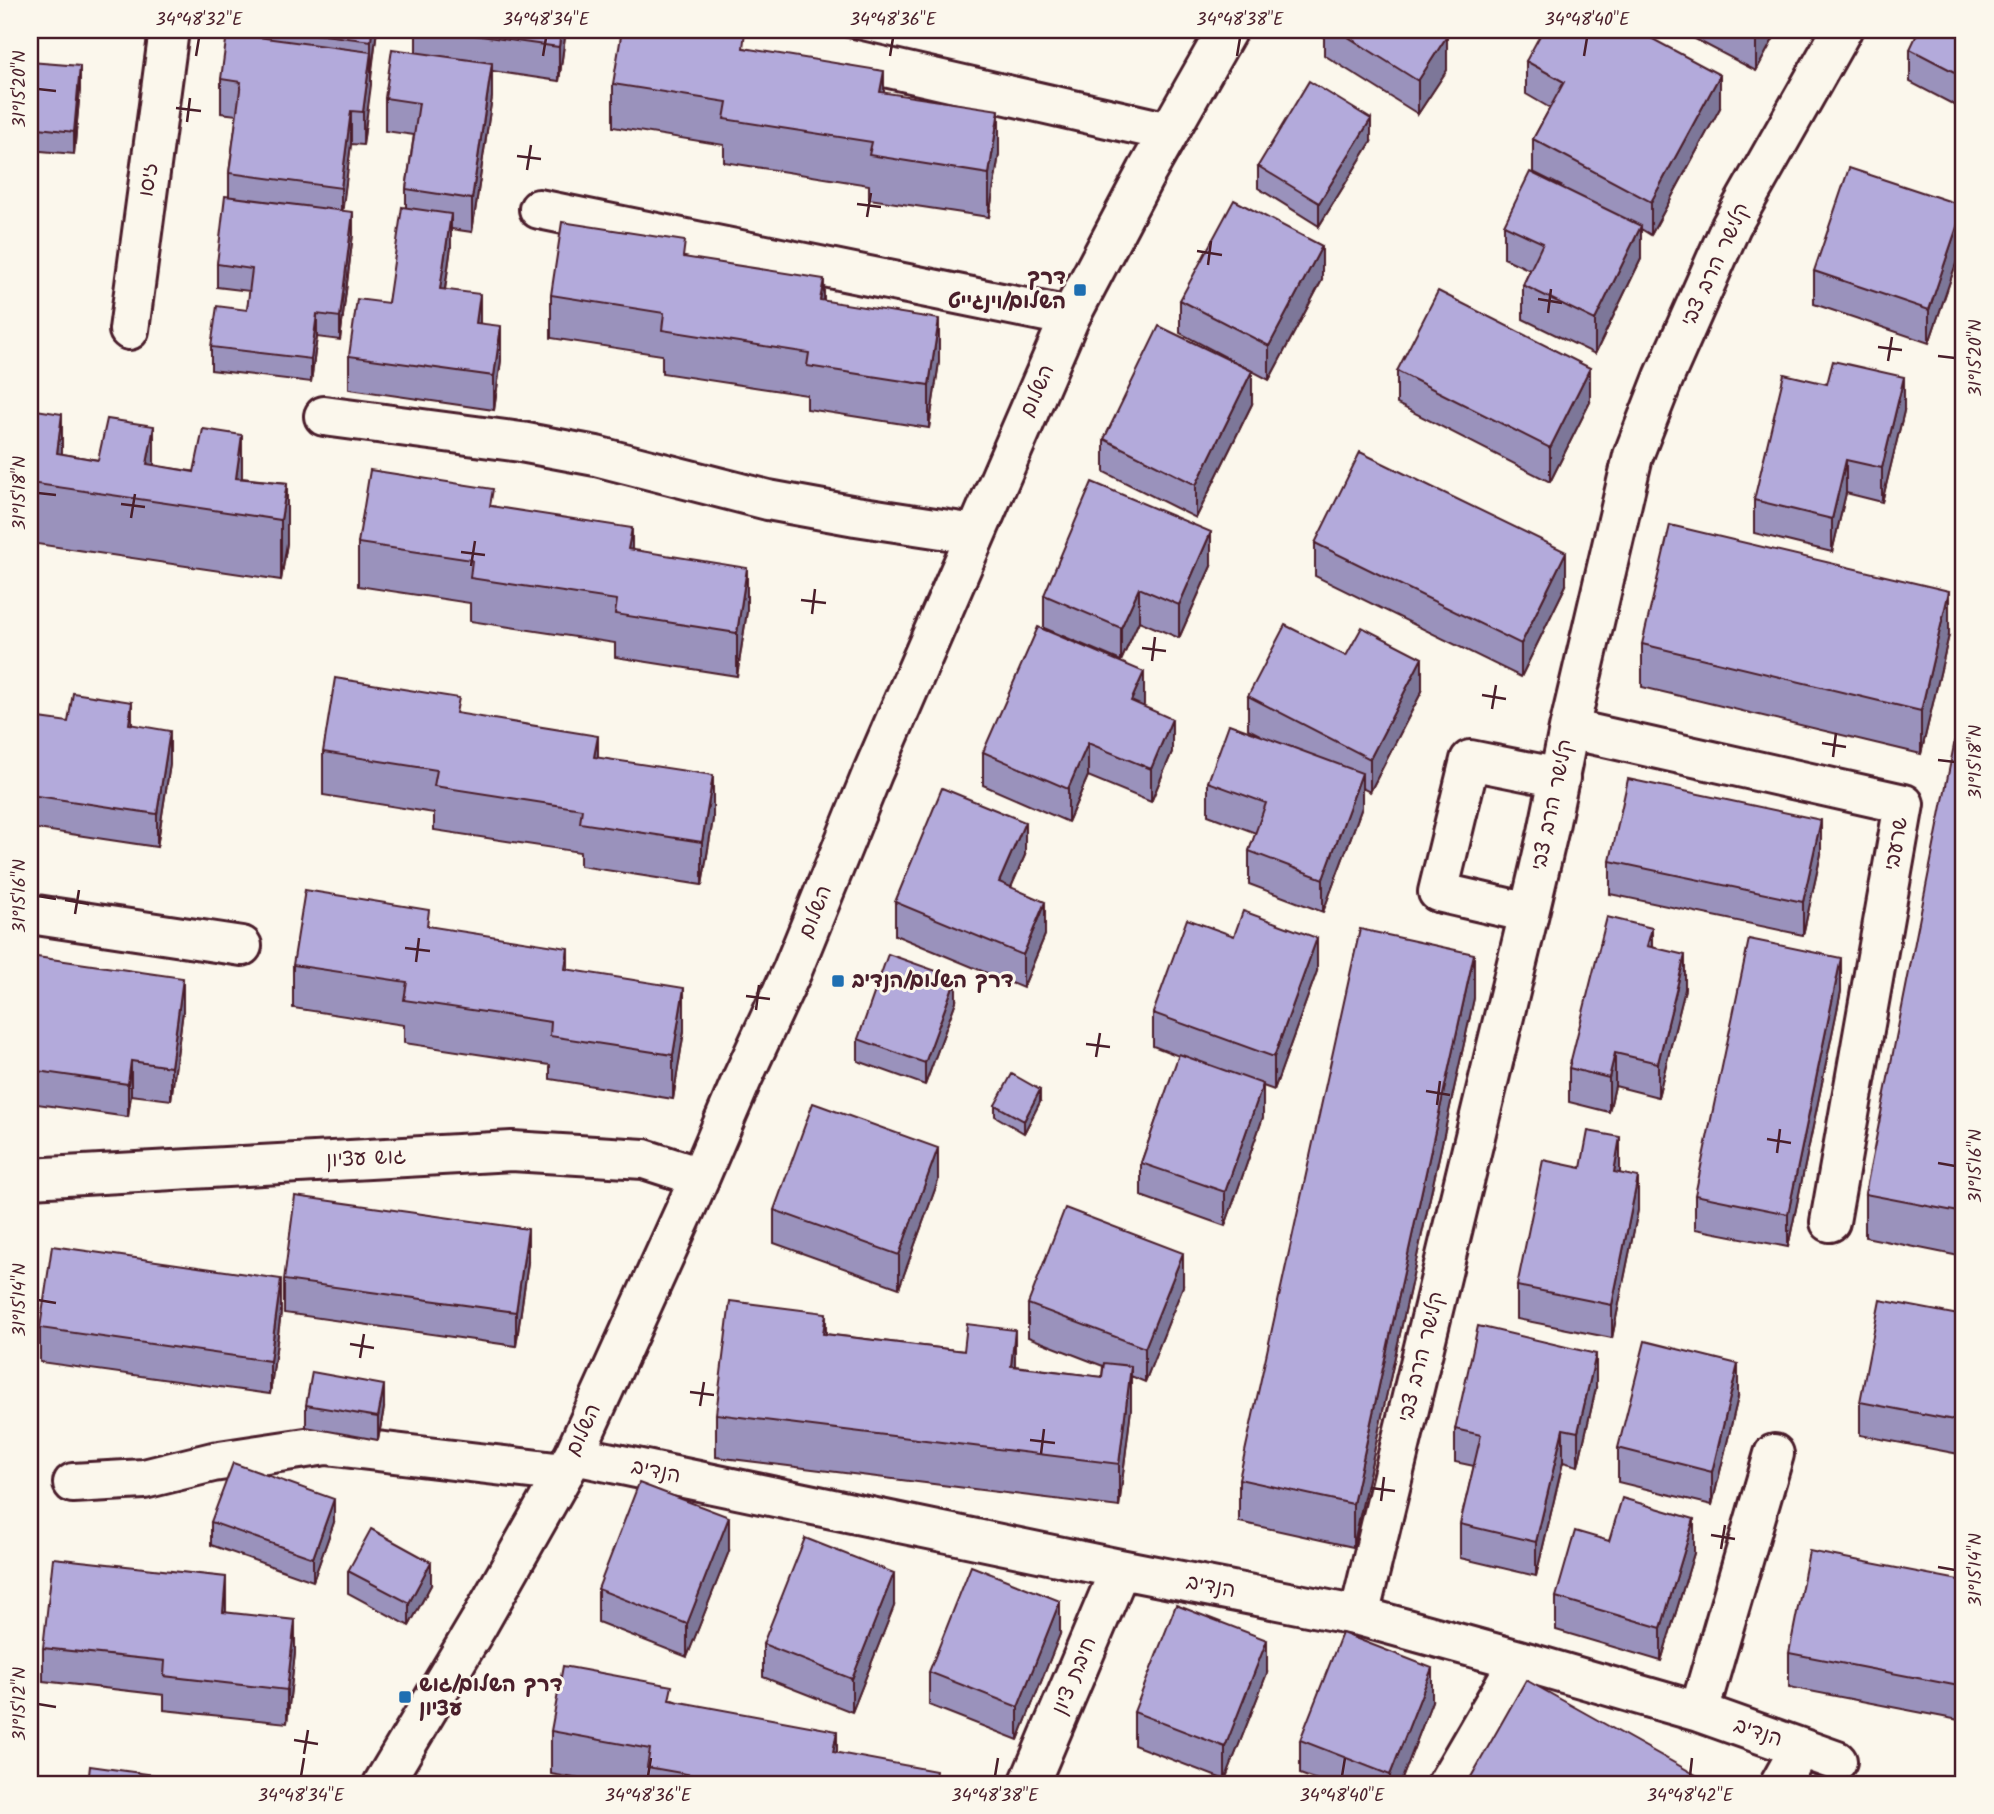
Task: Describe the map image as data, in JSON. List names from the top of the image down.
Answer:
{
  "streets": {
    "street": [
      "זיסו",
      "קלישר הרב צבי",
      "השלום",
      "שרעבי",
      "גוש עציון",
      "הנדיב",
      "חיבת ציון"
    ]
  },
  "crossings": [
    ["קלישר הרב צבי", "שרעבי"],
    ["קלישר הרב צבי", "הנדיב"],
    ["השלום", "גוש עציון"],
    ["השלום", "הנדיב"],
    ["הנדיב", "חיבת ציון"]
  ],
  "places": {
    "transit": ["דרך השלום/וינגייט", "דרך השלום/הנדיב", "דרך השלום/גוש עציון"]
  },
  "coordinates": [
    "34°48'32\"E",
    "34°48'34\"E",
    "34°48'36\"E",
    "34°48'38\"E",
    "34°48'40\"E",
    "31°15'20\"N",
    "31°15'18\"N",
    "31°15'16\"N",
    "31°15'14\"N",
    "31°15'12\"N",
    "34°48'42\"E"
  ]
}
